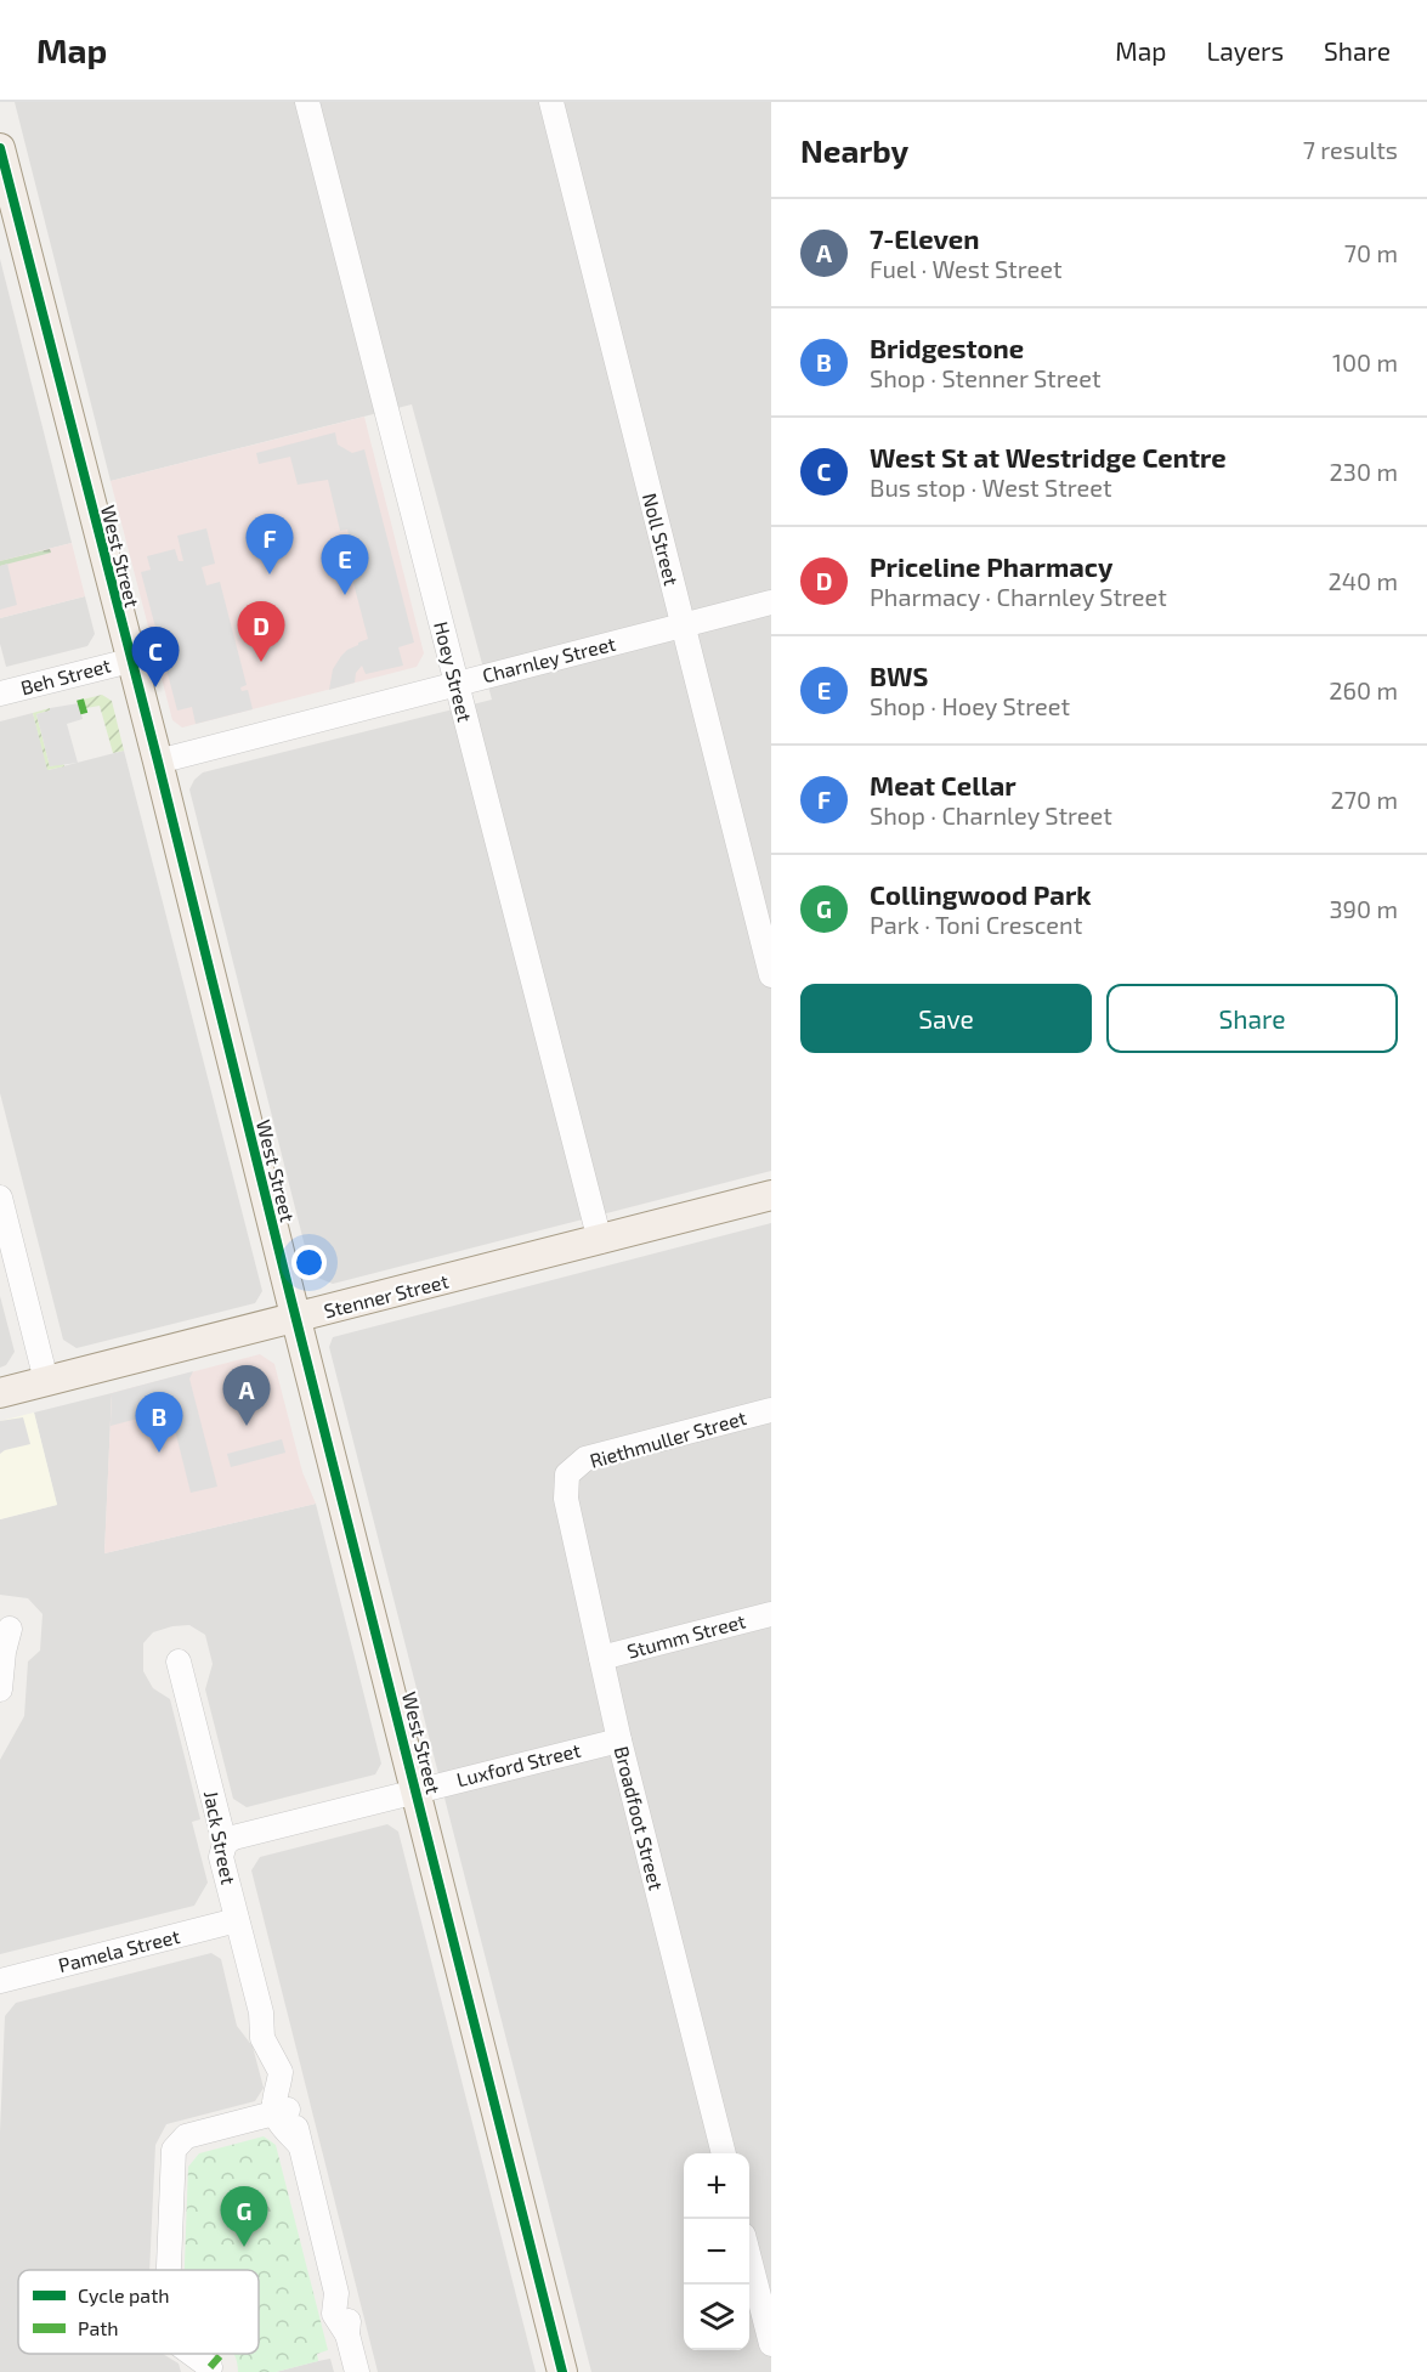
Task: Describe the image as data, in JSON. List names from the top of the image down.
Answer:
{
  "streets": {
    "main road": ["West Street", "Stenner Street"],
    "street": [
      "Noll Street",
      "Charnley Street",
      "Hoey Street",
      "Beh Street",
      "Riethmuller Street",
      "Stumm Street",
      "Luxford Street",
      "Broadfoot Street",
      "Jack Street",
      "Pamela Street"
    ]
  },
  "crossings": [
    ["Noll Street", "Charnley Street"],
    ["West Street", "Charnley Street"],
    ["West Street", "Beh Street"],
    ["West Street", "Stenner Street"],
    ["West Street", "Luxford Street"],
    ["Charnley Street", "Hoey Street"],
    ["Hoey Street", "Stenner Street"],
    ["Riethmuller Street", "Broadfoot Street"],
    ["Stumm Street", "Broadfoot Street"],
    ["Luxford Street", "Broadfoot Street"],
    ["Jack Street", "Pamela Street"]
  ],
  "legend": ["Cycle path", "Path"],
  "page": {
    "header": "Map",
    "nav": ["Map", "Layers", "Share"],
    "heading": ["Nearby", "7 results"],
    "list": [
      {
        "mark": "A",
        "name": "7-Eleven",
        "note": "Fuel · West Street",
        "value": "70 m"
      },
      {
        "mark": "B",
        "name": "Bridgestone",
        "note": "Shop · Stenner Street",
        "value": "100 m"
      },
      {
        "mark": "C",
        "name": "West St at Westridge Centre",
        "note": "Bus stop · West Street",
        "value": "230 m"
      },
      {
        "mark": "D",
        "name": "Priceline Pharmacy",
        "note": "Pharmacy · Charnley Street",
        "value": "240 m"
      },
      {
        "mark": "E",
        "name": "BWS",
        "note": "Shop · Hoey Street",
        "value": "260 m"
      },
      {
        "mark": "F",
        "name": "Meat Cellar",
        "note": "Shop · Charnley Street",
        "value": "270 m"
      },
      {
        "mark": "G",
        "name": "Collingwood Park",
        "note": "Park · Toni Crescent",
        "value": "390 m"
      }
    ],
    "pins": [
      "F",
      "E",
      "D",
      "C",
      "A",
      "B",
      "G"
    ],
    "buttons": ["Save", "Share"],
    "map_buttons": ["+", "−"]
  }
}
